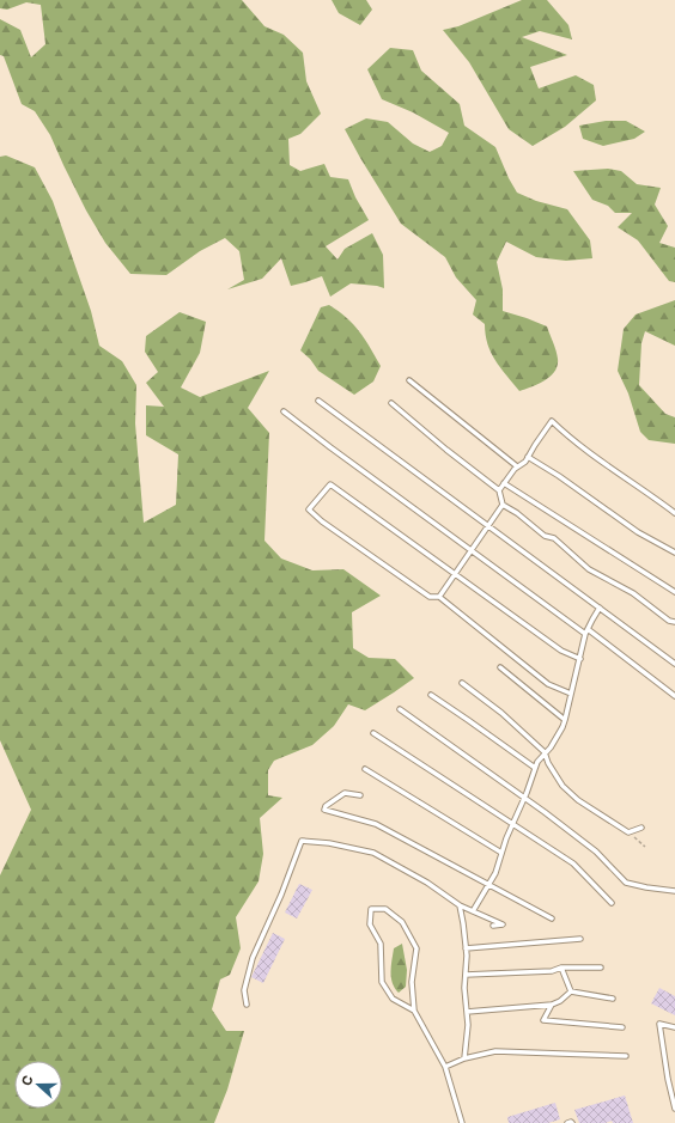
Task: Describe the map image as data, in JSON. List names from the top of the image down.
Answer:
{
  "north": "left"
}
